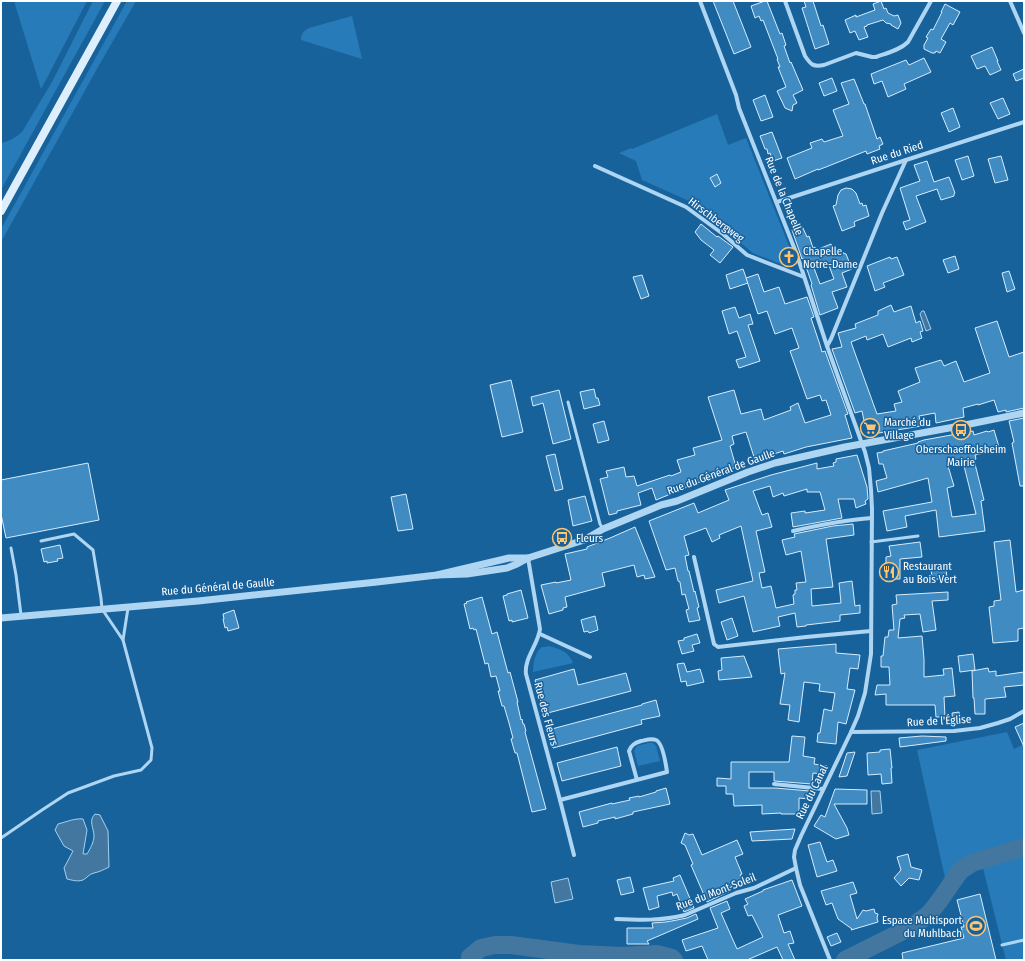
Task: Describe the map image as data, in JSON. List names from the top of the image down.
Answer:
{
  "streets": {
    "street": [
      "Rue du Ried",
      "Rue de la Chapelle",
      "Hirschbergweg",
      "Rue du Général de Gaulle",
      "Rue des Fleurs",
      "Rue de l'Église",
      "Rue du Canal",
      "Rue du Mont Soleil"
    ]
  },
  "crossings": [
    ["Rue du Ried", "Rue de la Chapelle"],
    ["Rue de la Chapelle", "Hirschbergweg"],
    ["Rue de la Chapelle", "Rue du Général de Gaulle"],
    ["Rue de la Chapelle", "Rue du Canal"],
    ["Rue du Général de Gaulle", "Rue des Fleurs"],
    ["Rue du Général de Gaulle", "Rue du Canal"],
    ["Rue de l'Église", "Rue du Canal"],
    ["Rue du Canal", "Rue du Mont Soleil"]
  ],
  "places": {
    "church": ["Chapelle Notre-Dame"],
    "supermarket": ["Marché du Village"],
    "bus stop": ["Oberschaeffolsheim Mairie", "Fleurs"],
    "restaurant": ["Restaurant au Bois Vert"],
    "sports": ["Espace Multisport du Muhlbach"]
  }
}
